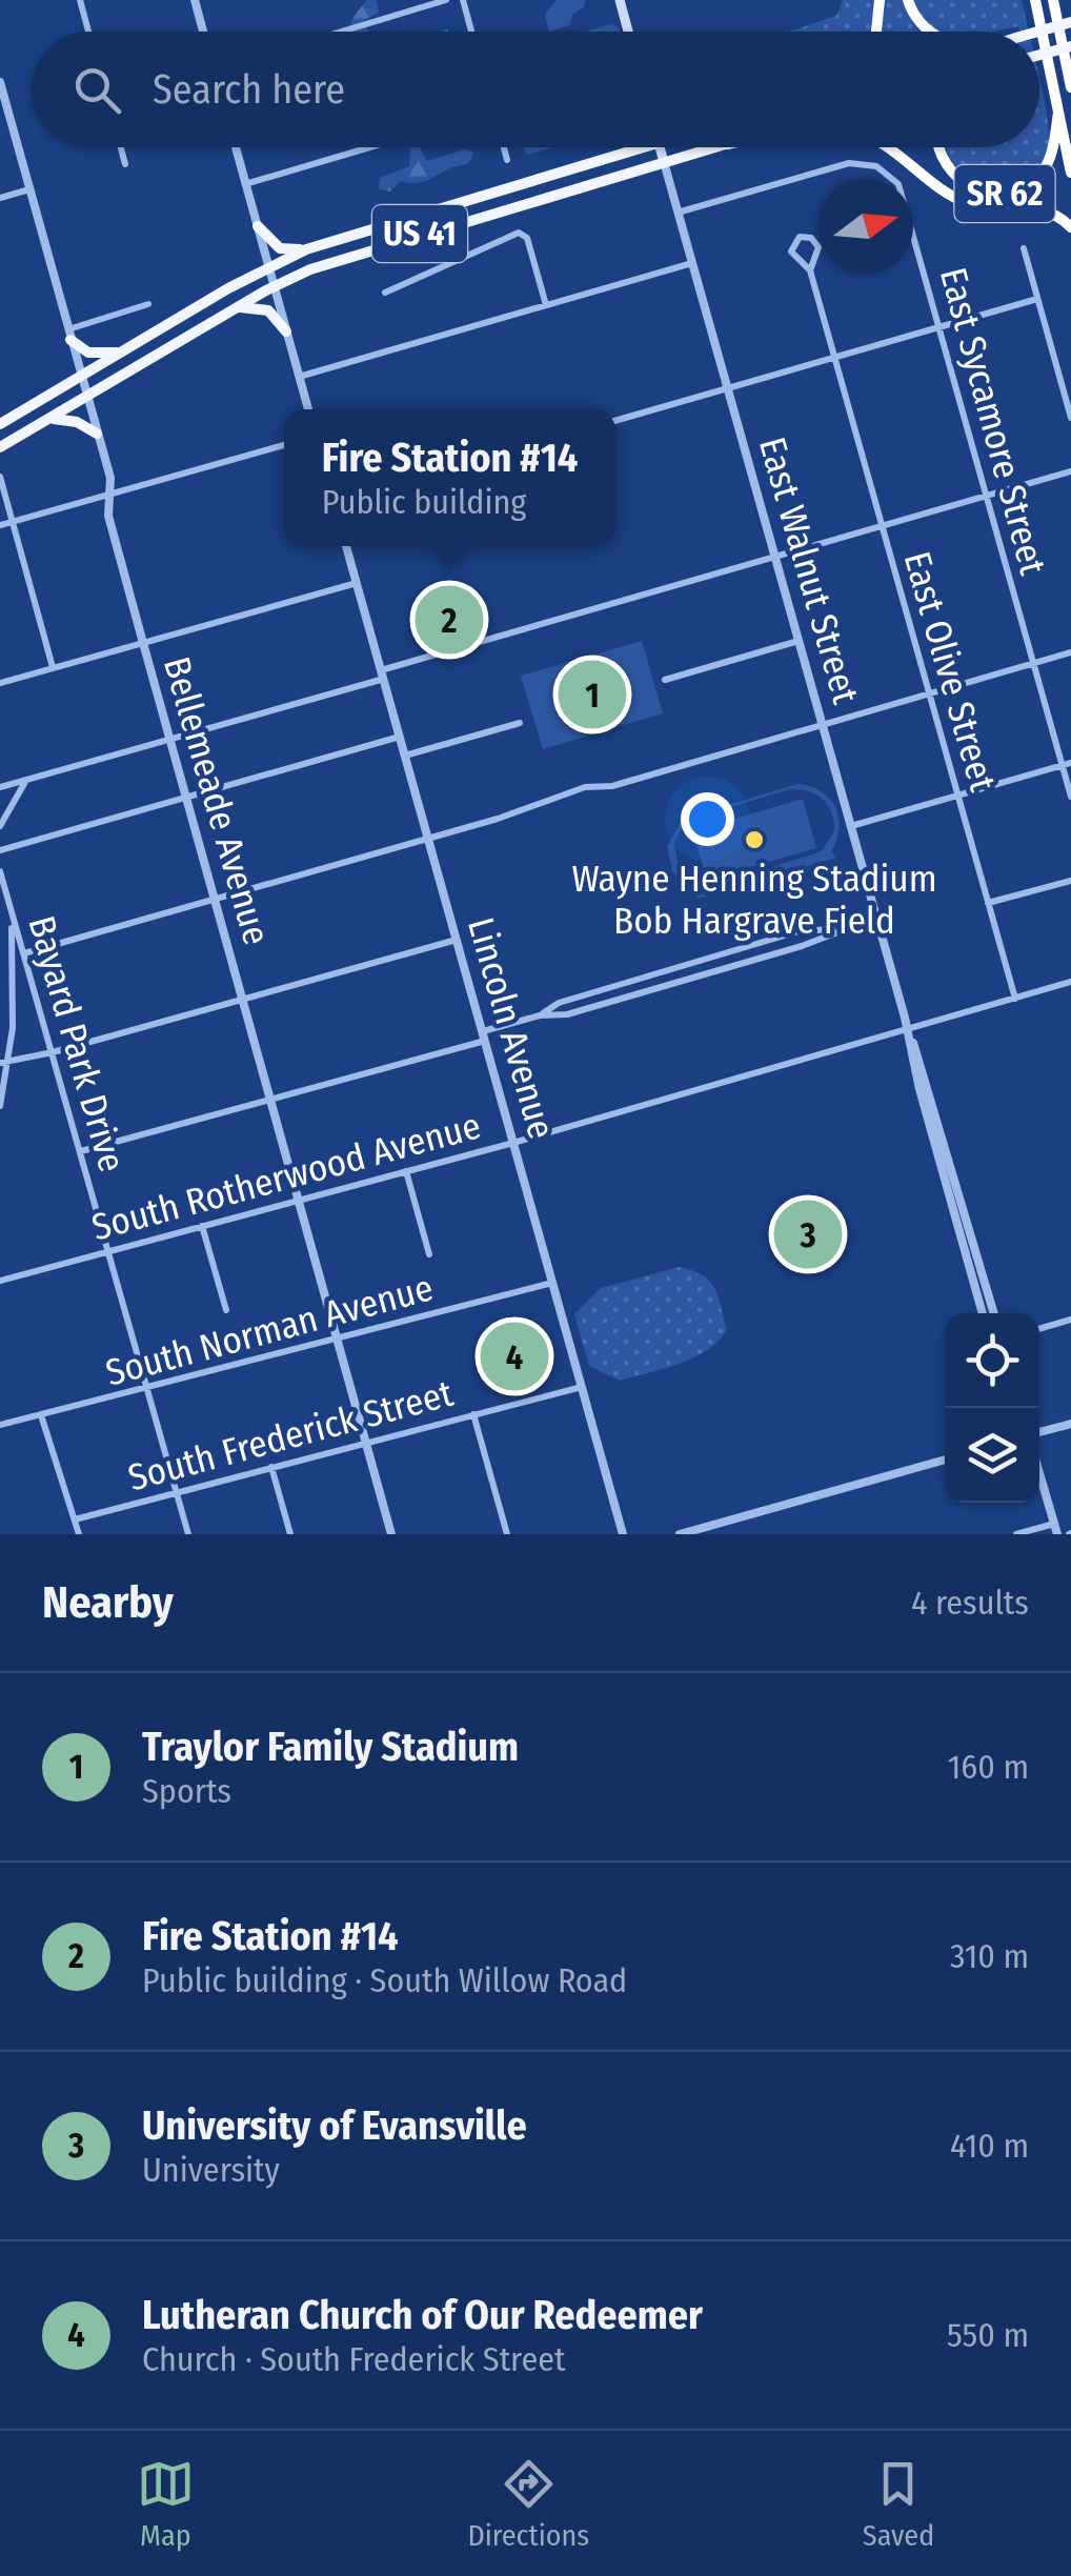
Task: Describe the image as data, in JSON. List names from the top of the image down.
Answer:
{
  "streets": {
    "highway": ["SR 62", "US 41"],
    "main road": ["East Walnut Street"],
    "street": [
      "East Sycamore Street",
      "East Olive Street",
      "Bellemeade Avenue",
      "Lincoln Avenue",
      "Bayard Park Drive",
      "South Rotherwood Avenue",
      "South Norman Avenue",
      "South Frederick Street"
    ]
  },
  "crossings": [
    ["US 41", "East Walnut Street"],
    ["US 41", "Bellemeade Avenue"],
    ["East Sycamore Street", "East Walnut Street"],
    ["East Walnut Street", "South Rotherwood Avenue"],
    ["East Olive Street", "South Rotherwood Avenue"],
    ["Bellemeade Avenue", "South Rotherwood Avenue"],
    ["Bellemeade Avenue", "South Norman Avenue"],
    ["Bellemeade Avenue", "South Frederick Street"],
    ["Lincoln Avenue", "South Rotherwood Avenue"],
    ["Lincoln Avenue", "South Norman Avenue"],
    ["Lincoln Avenue", "South Frederick Street"],
    ["Bayard Park Drive", "South Rotherwood Avenue"],
    ["Bayard Park Drive", "South Norman Avenue"],
    ["Bayard Park Drive", "South Frederick Street"]
  ],
  "places": ["Wayne Henning Stadium Bob Hargrave Field"],
  "north": "right",
  "page": {
    "search": "Search here",
    "popup": ["Fire Station #14", "Public building"],
    "pins": [
      "2",
      "1",
      "3",
      "4"
    ],
    "heading": ["Nearby", "4 results"],
    "list": [
      {
        "mark": "1",
        "name": "Traylor Family Stadium",
        "note": "Sports",
        "value": "160 m"
      },
      {
        "mark": "2",
        "name": "Fire Station #14",
        "note": "Public building · South Willow Road",
        "value": "310 m"
      },
      {
        "mark": "3",
        "name": "University of Evansville",
        "note": "University",
        "value": "410 m"
      },
      {
        "mark": "4",
        "name": "Lutheran Church of Our Redeemer",
        "note": "Church · South Frederick Street",
        "value": "550 m"
      }
    ],
    "nav": ["Map", "Directions", "Saved"]
  }
}
